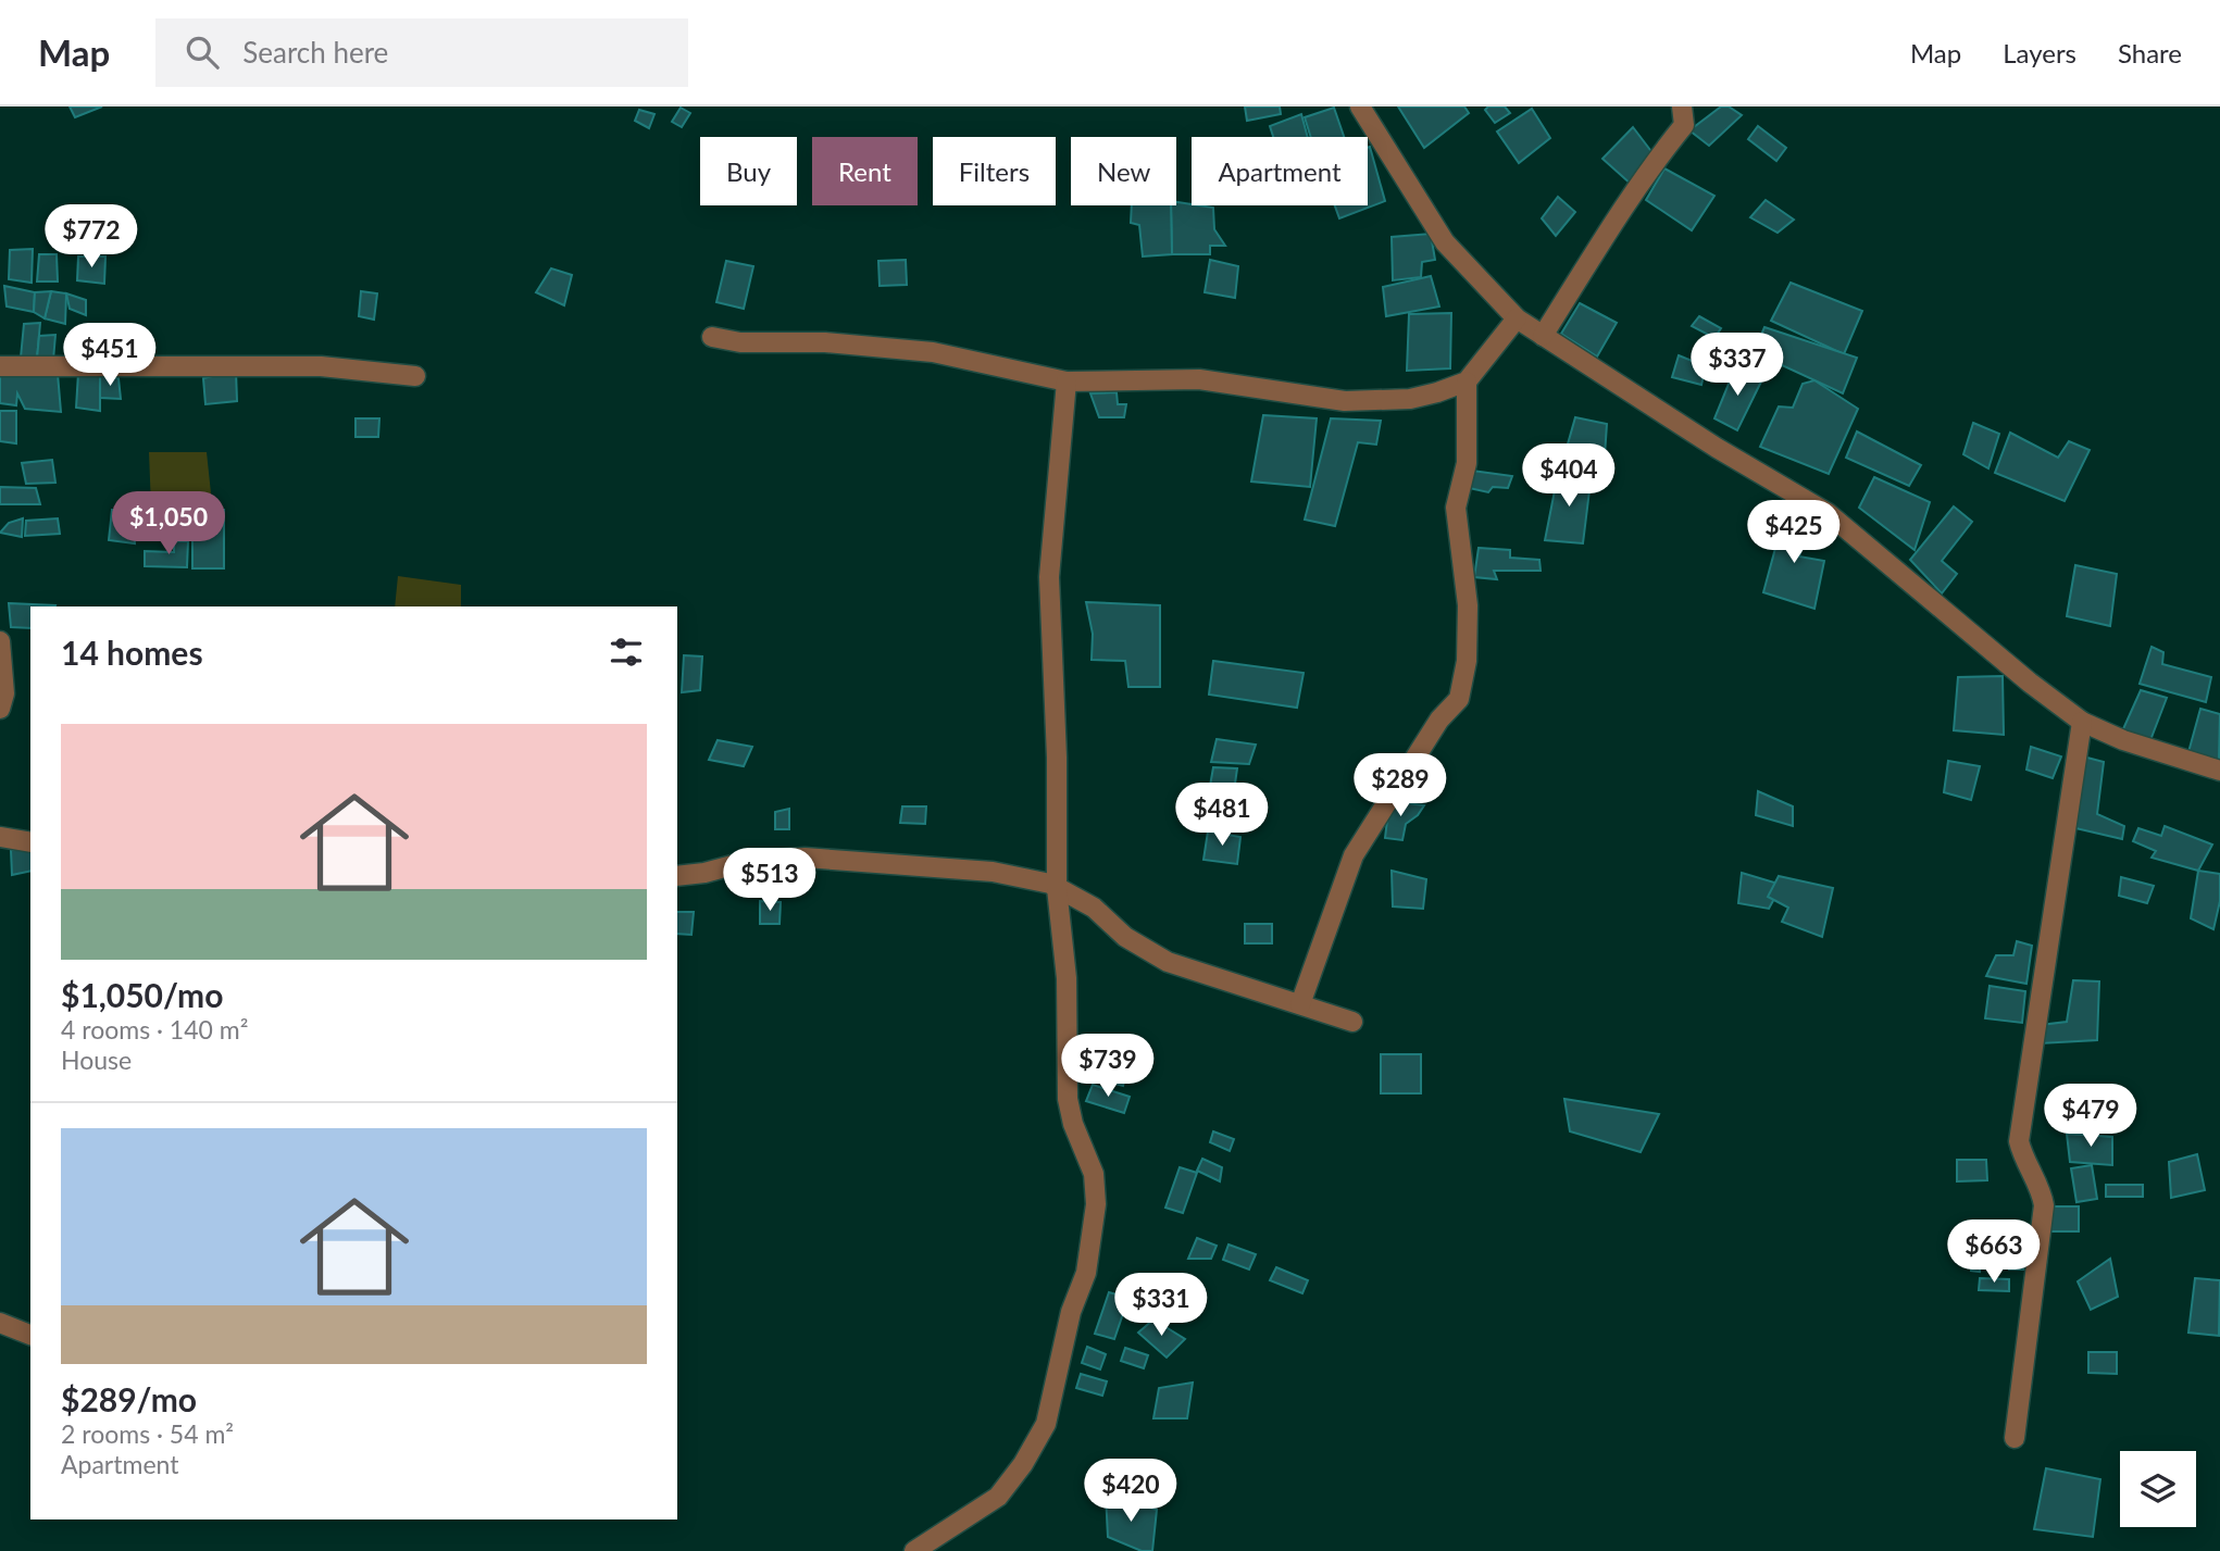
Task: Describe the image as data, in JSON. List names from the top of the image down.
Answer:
{
  "page": {
    "header": "Map",
    "search": "Search here",
    "nav": ["Map", "Layers", "Share"],
    "chip": [
      "Buy",
      "Rent",
      "Filters",
      "New",
      "Apartment"
    ],
    "price": [
      "$772",
      "$451",
      "$337",
      "$404",
      "$1,050",
      "$425",
      "$289",
      "$481",
      "$513",
      "$739",
      "$479",
      "$663",
      "$331",
      "$420"
    ],
    "heading": "14 homes",
    "list": [
      {
        "name": "$1,050/mo",
        "note": "4 rooms · 140 m² · House"
      },
      {
        "name": "$289/mo",
        "note": "2 rooms · 54 m² · Apartment"
      }
    ]
  }
}
